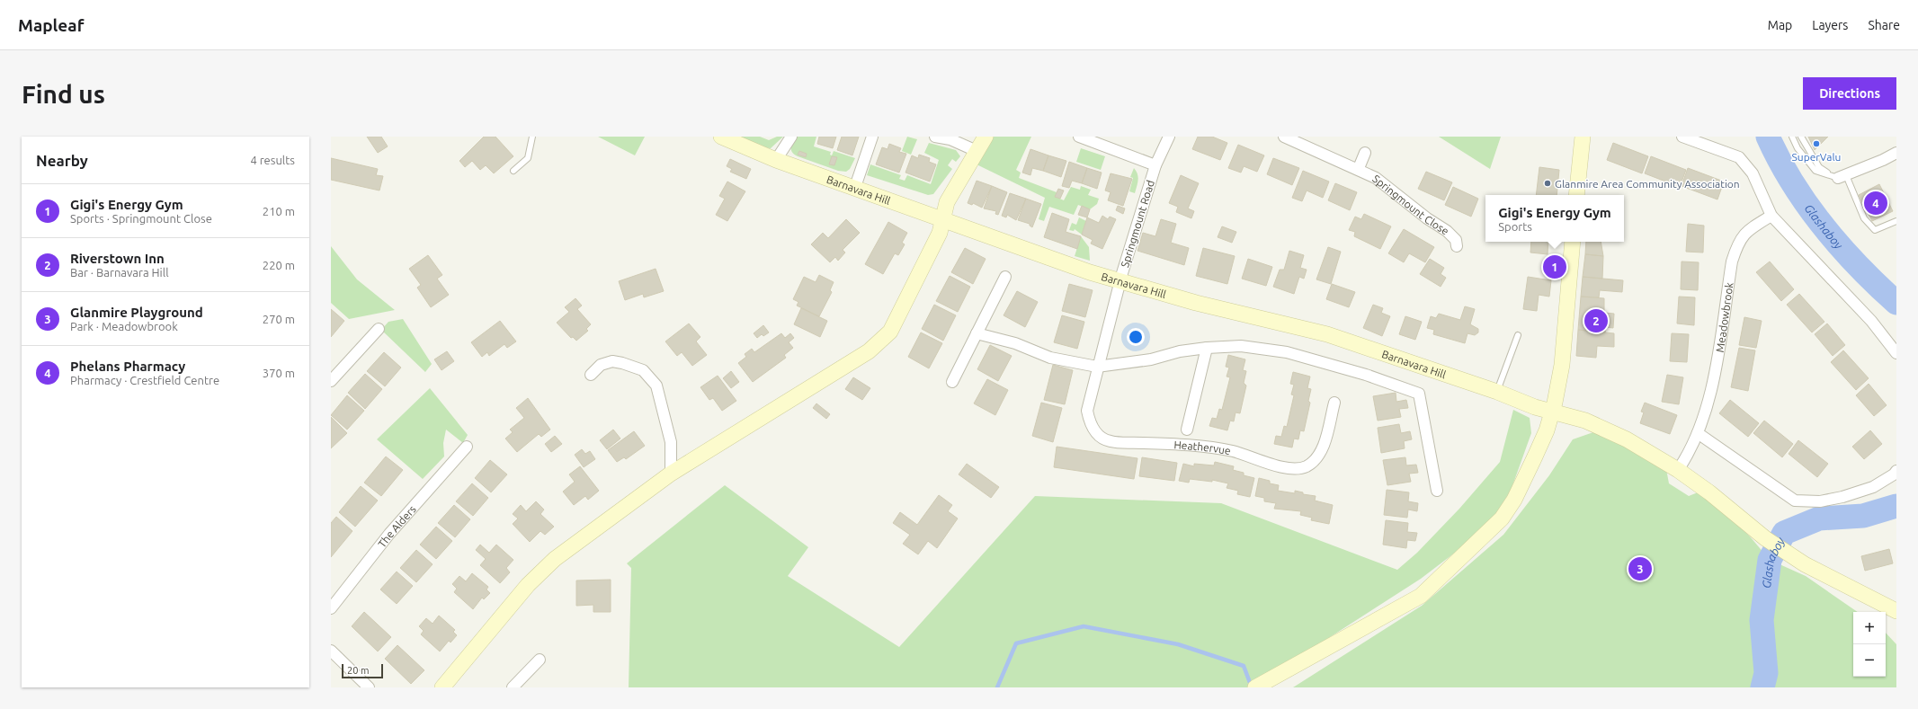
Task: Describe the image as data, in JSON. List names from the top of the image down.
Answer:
{
  "streets": {
    "street": [
      "Barnavara Hill",
      "Springmount Close",
      "Springmount Road",
      "Meadowbrook",
      "Heathervue",
      "The Alders"
    ]
  },
  "crossings": [
    ["Barnavara Hill", "Springmount Road"],
    ["Barnavara Hill", "Meadowbrook"],
    ["Barnavara Hill", "Heathervue"],
    ["Springmount Road", "Heathervue"]
  ],
  "water": ["Glashaboy"],
  "places": ["SuperValu", "Glanmire Area Community Association"],
  "scale_bar": "20 m",
  "page": {
    "header": "Mapleaf",
    "nav": ["Map", "Layers", "Share"],
    "buttons": "Directions",
    "title": "Find us",
    "heading": ["Nearby", "4 results"],
    "list": [
      {
        "mark": "1",
        "name": "Gigi's Energy Gym",
        "note": "Sports · Springmount Close",
        "value": "210 m"
      },
      {
        "mark": "2",
        "name": "Riverstown Inn",
        "note": "Bar · Barnavara Hill",
        "value": "220 m"
      },
      {
        "mark": "3",
        "name": "Glanmire Playground",
        "note": "Park · Meadowbrook",
        "value": "270 m"
      },
      {
        "mark": "4",
        "name": "Phelans Pharmacy",
        "note": "Pharmacy · Crestfield Centre",
        "value": "370 m"
      }
    ],
    "pins": [
      "4",
      "1",
      "2",
      "3"
    ],
    "popup": ["Gigi's Energy Gym", "Sports"],
    "map_buttons": ["+", "−"],
    "scale": "20 m"
  }
}
